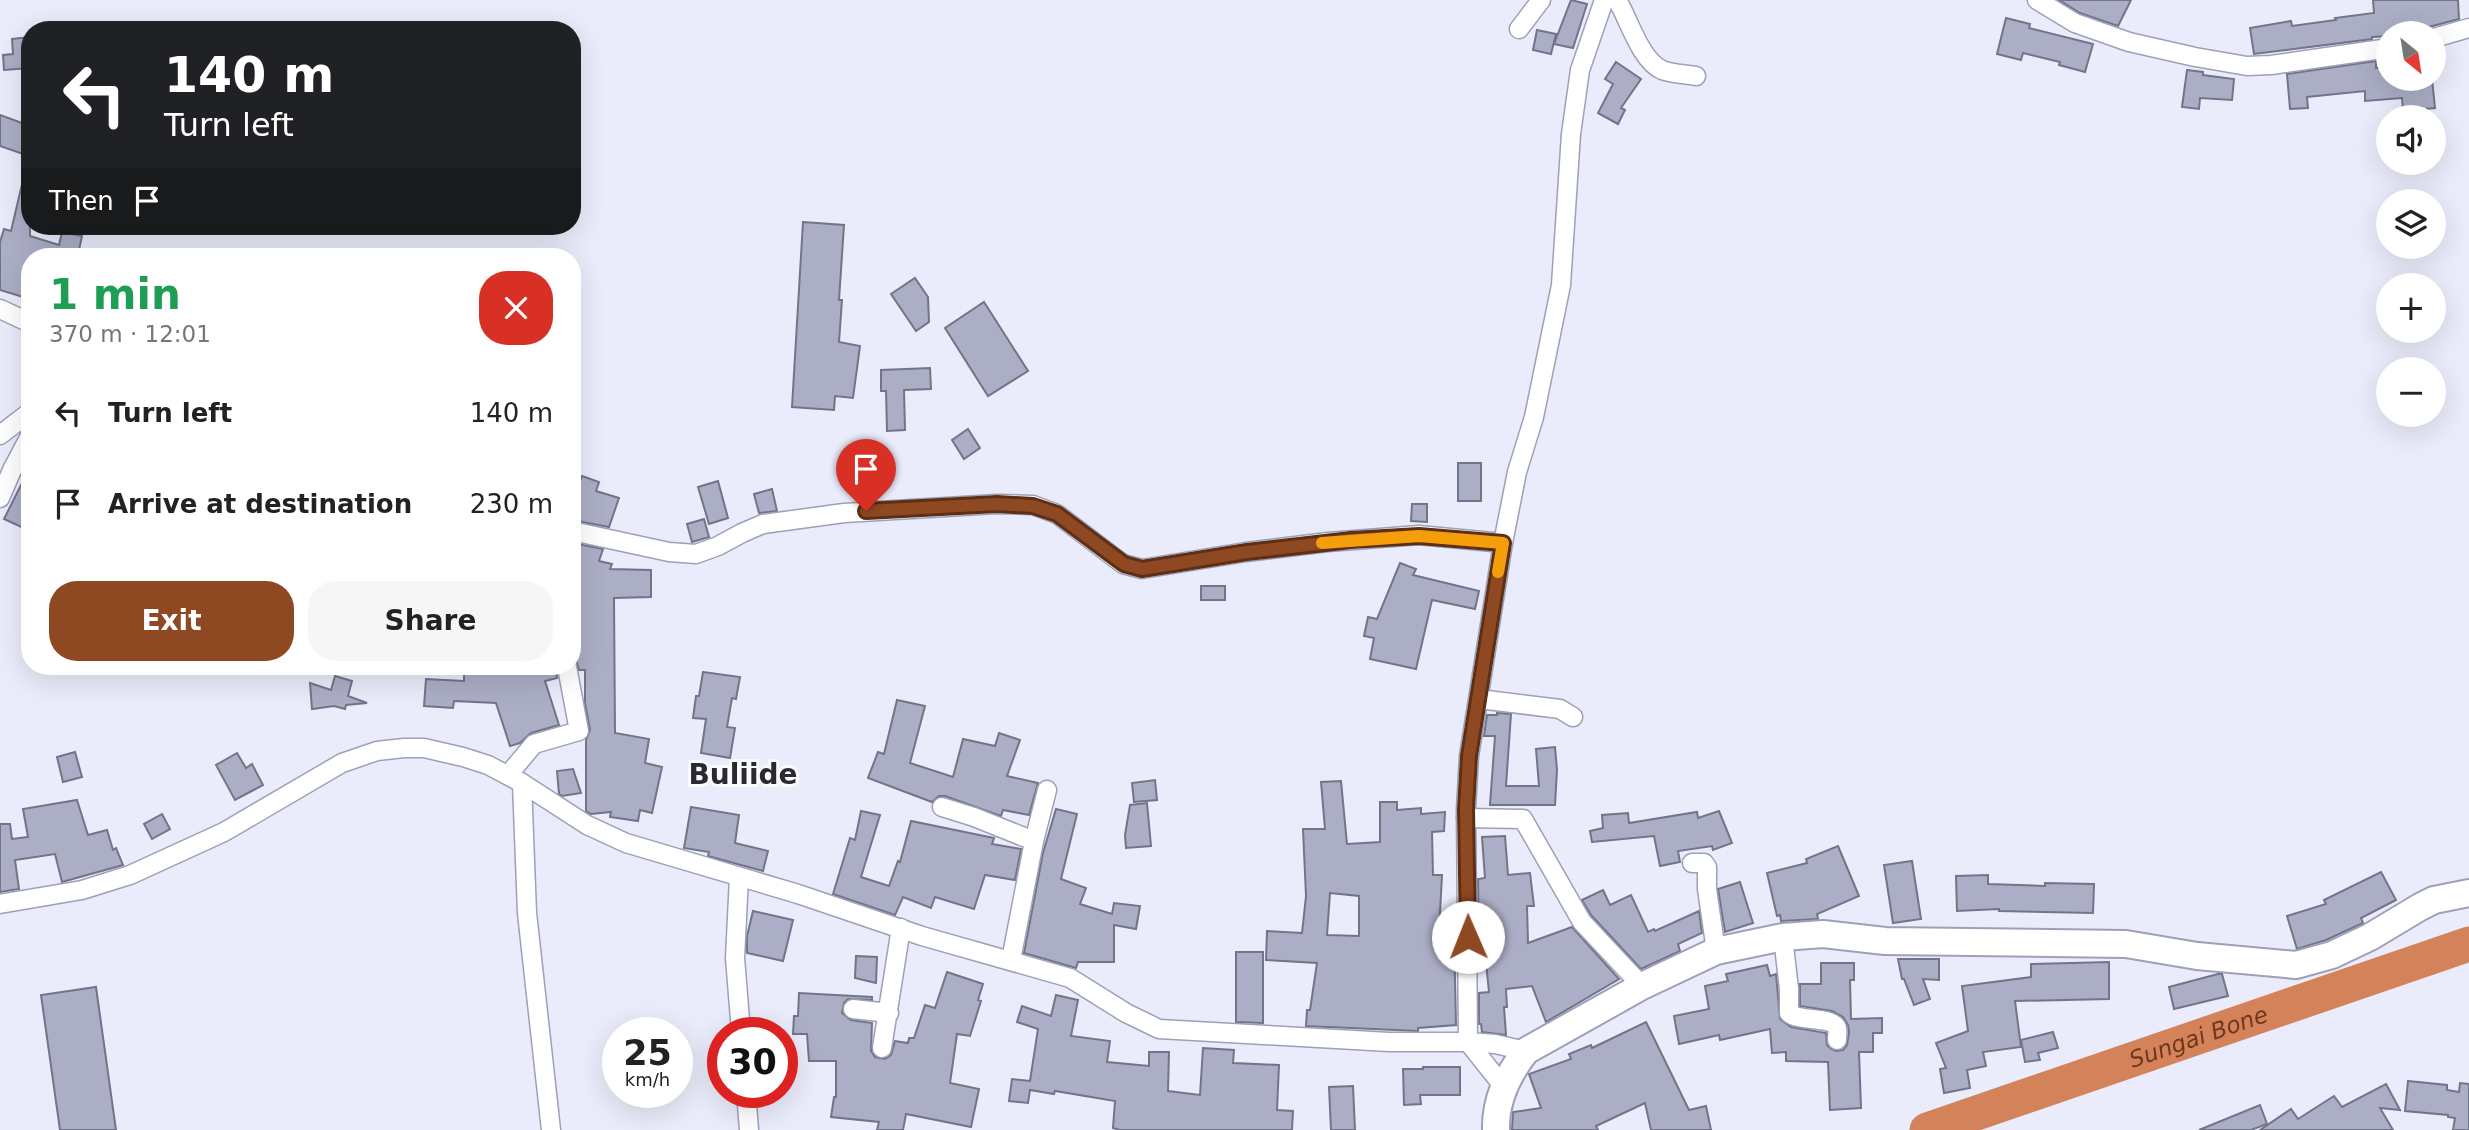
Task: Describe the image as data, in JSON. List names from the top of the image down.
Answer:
{
  "districts": ["Buliide"],
  "water": ["Sungai Bone"],
  "north": "bottom right",
  "page": {
    "map_buttons": ["+", "−"],
    "turn": ["140 m", "Turn left"],
    "then": "Then",
    "heading": ["1 min", "370 m · 12:01"],
    "list": [
      {
        "name": "Turn left",
        "value": "140 m"
      },
      {
        "name": "Arrive at destination",
        "value": "230 m"
      }
    ],
    "buttons": ["Exit", "Share"],
    "speed": "25 km/h",
    "limit": "30"
  }
}
